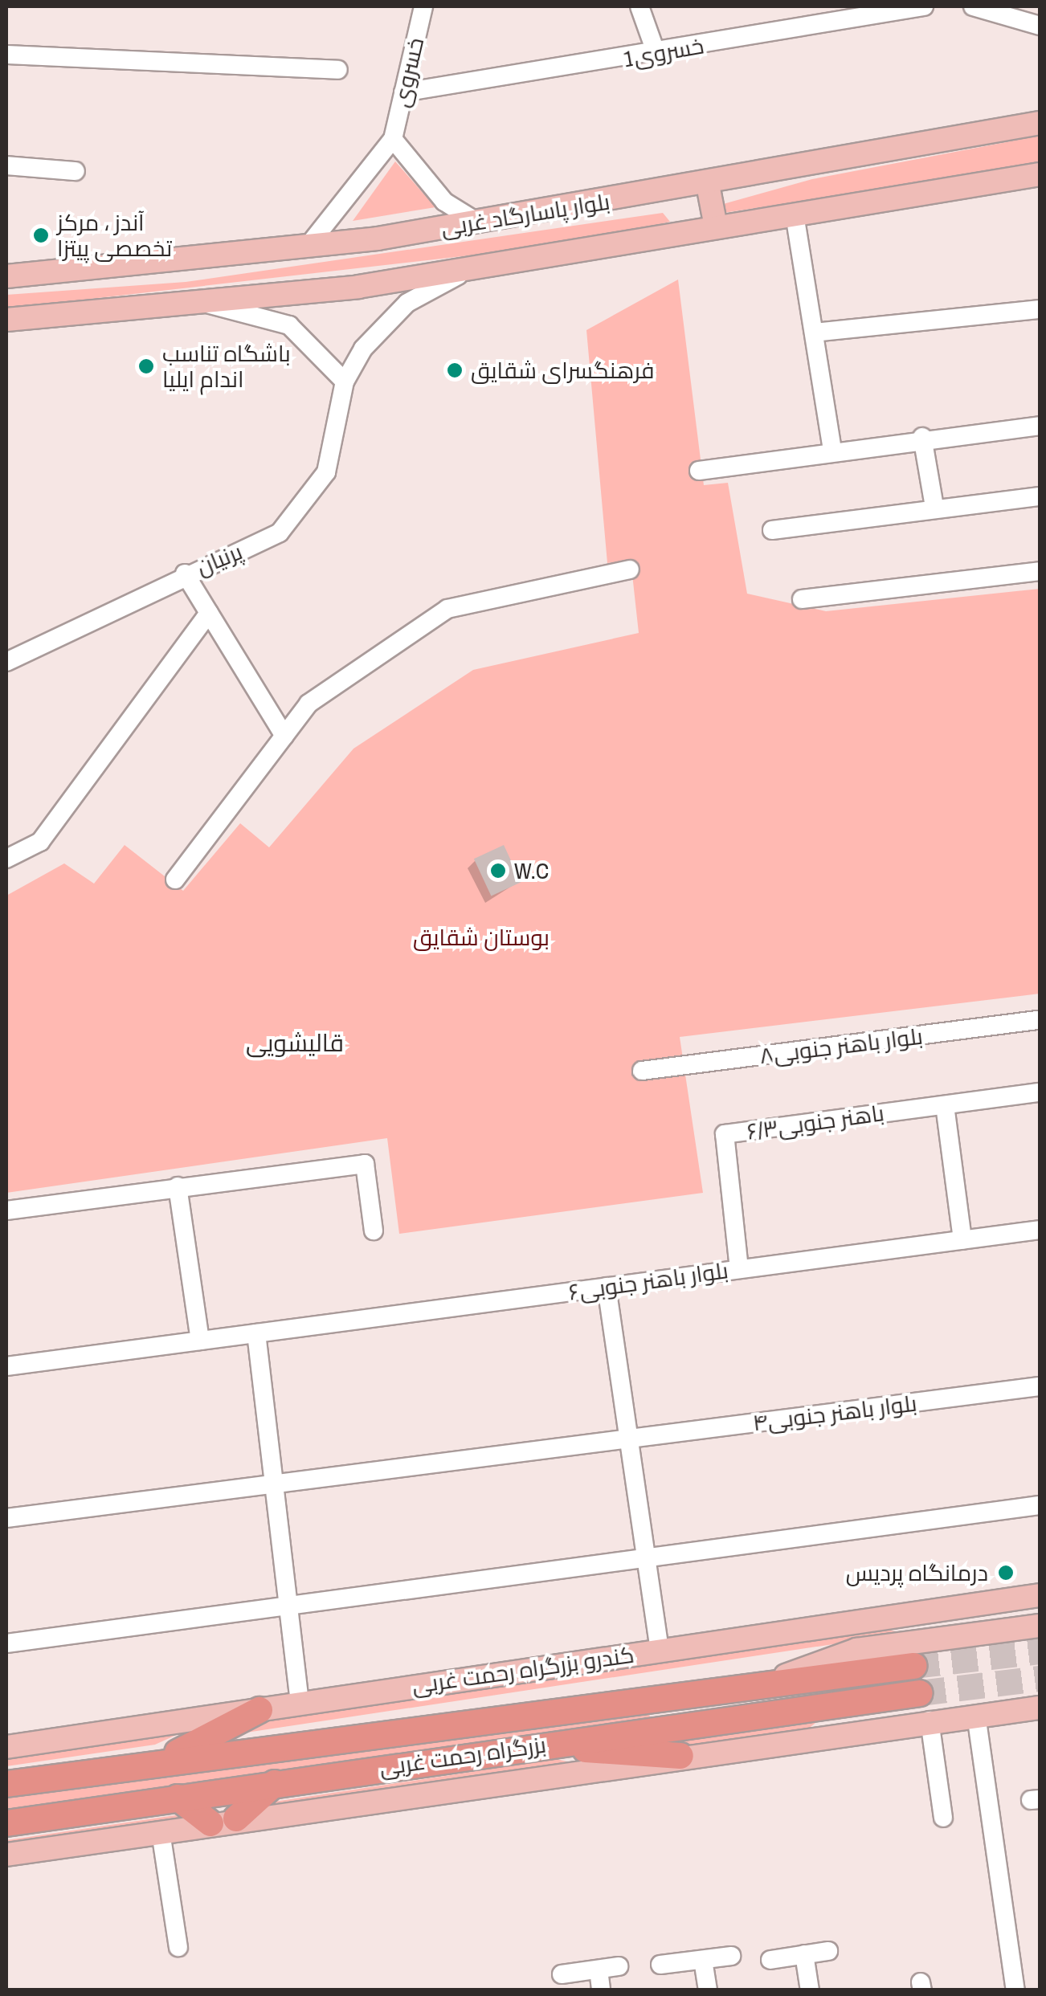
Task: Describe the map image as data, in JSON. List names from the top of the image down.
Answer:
{
  "streets": {
    "highway": ["بزرگراه رحمت غربی"],
    "main road": ["بلوار پاسارگاد غربی", "کندرو بزرگراه رحمت غربی"],
    "street": [
      "خسروى1",
      "خسروى",
      "پرنیان",
      "۸بلوار باهنر جنوبی",
      "۶/۳باهنر جنوبی",
      "بلوار باهنر جنوبی۶",
      "بلوار باهنر جنوبی۴"
    ]
  },
  "crossings": [
    ["خسروى1", "خسروى"],
    ["۶/۳باهنر جنوبی", "بلوار باهنر جنوبی۶"]
  ],
  "districts": ["قالیشویی"],
  "parks": ["بوستان شقایق"],
  "places": [
    "آندز ، مرکز تخصصی پیتزا",
    "باشگاه تناسب اندام ایلیا",
    "فرهنگسرای شقایق",
    "W.C",
    "درمانگاه پردیس"
  ]
}
